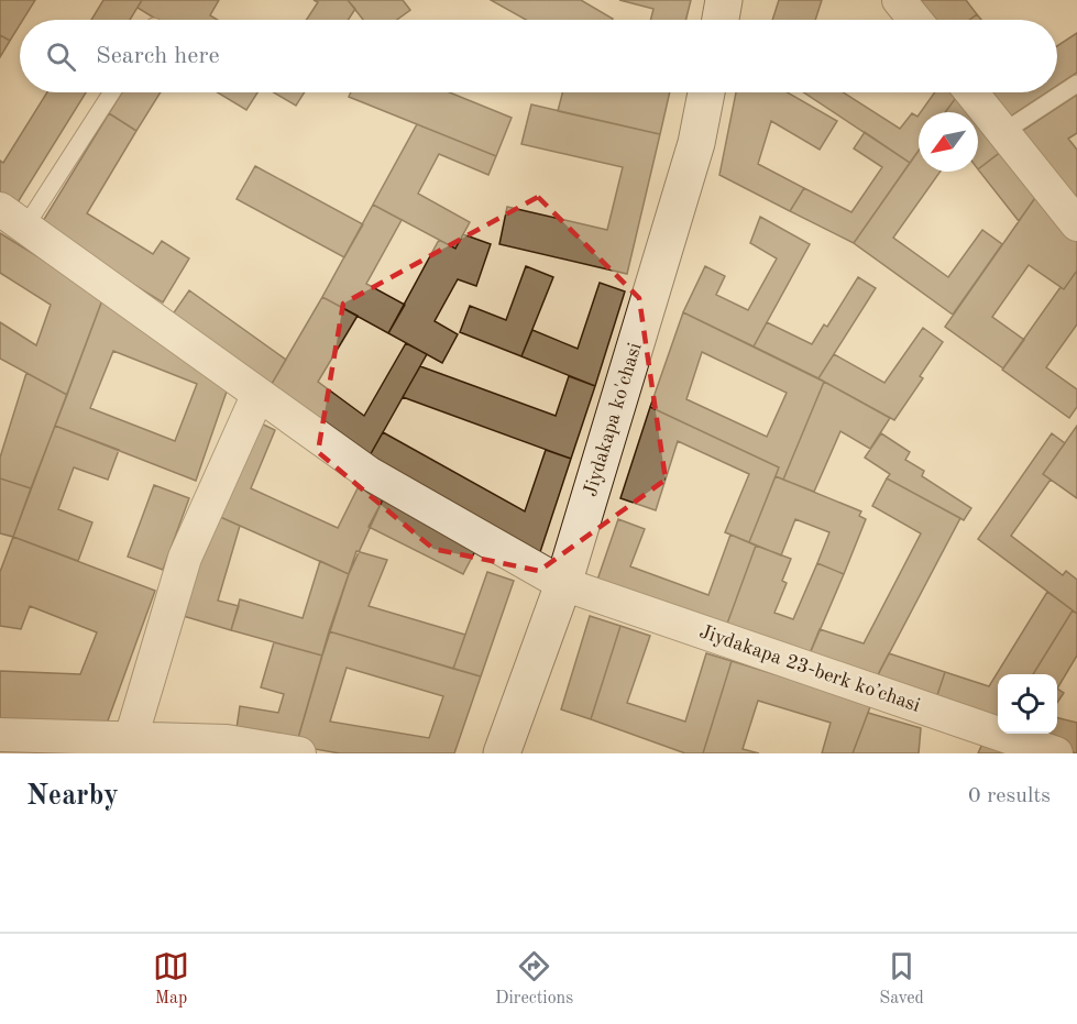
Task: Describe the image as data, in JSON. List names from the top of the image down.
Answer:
{
  "streets": {
    "street": ["Jiydakapa ko'chasi", "Jiydakapa 23-berk koʼchasi"]
  },
  "crossings": [
    ["Jiydakapa ko'chasi", "Jiydakapa 23-berk koʼchasi"]
  ],
  "north": "bottom left",
  "page": {
    "search": "Search here",
    "heading": ["Nearby", "0 results"],
    "nav": ["Map", "Directions", "Saved"]
  }
}
